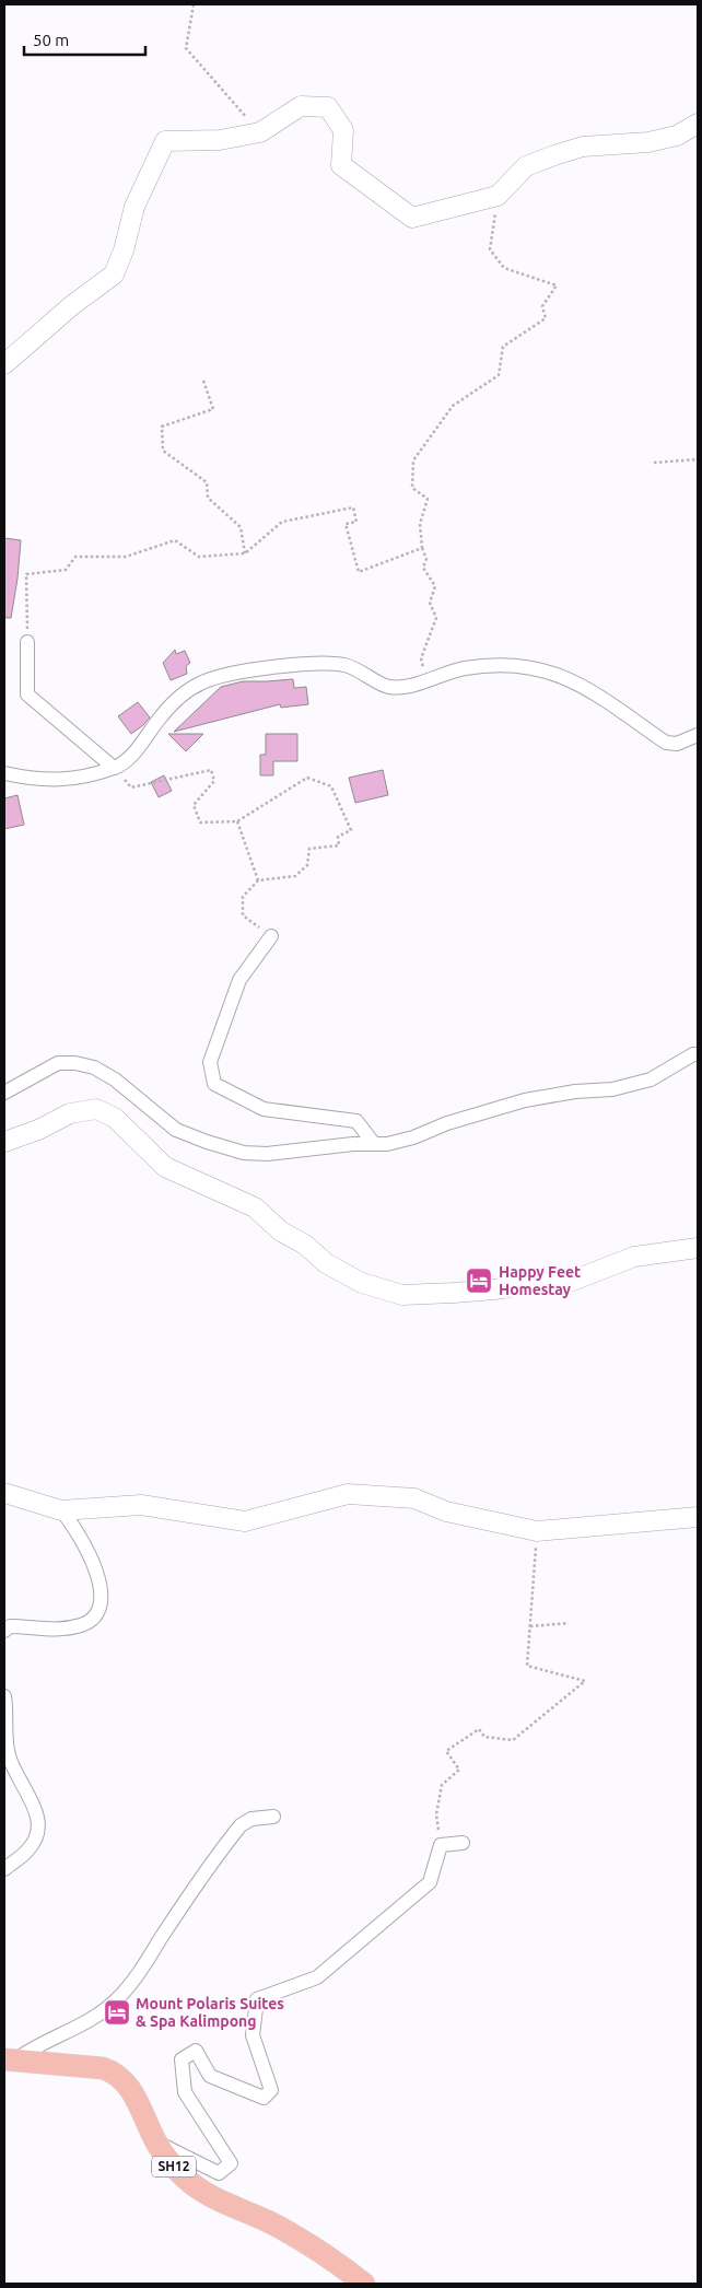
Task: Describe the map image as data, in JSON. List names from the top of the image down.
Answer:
{
  "streets": {
    "main road": ["SH12"]
  },
  "places": {
    "hotel": ["Happy Feet Homestay", "Mount Polaris Suites & Spa Kalimpong"]
  },
  "scale_bar": "50 m"
}
